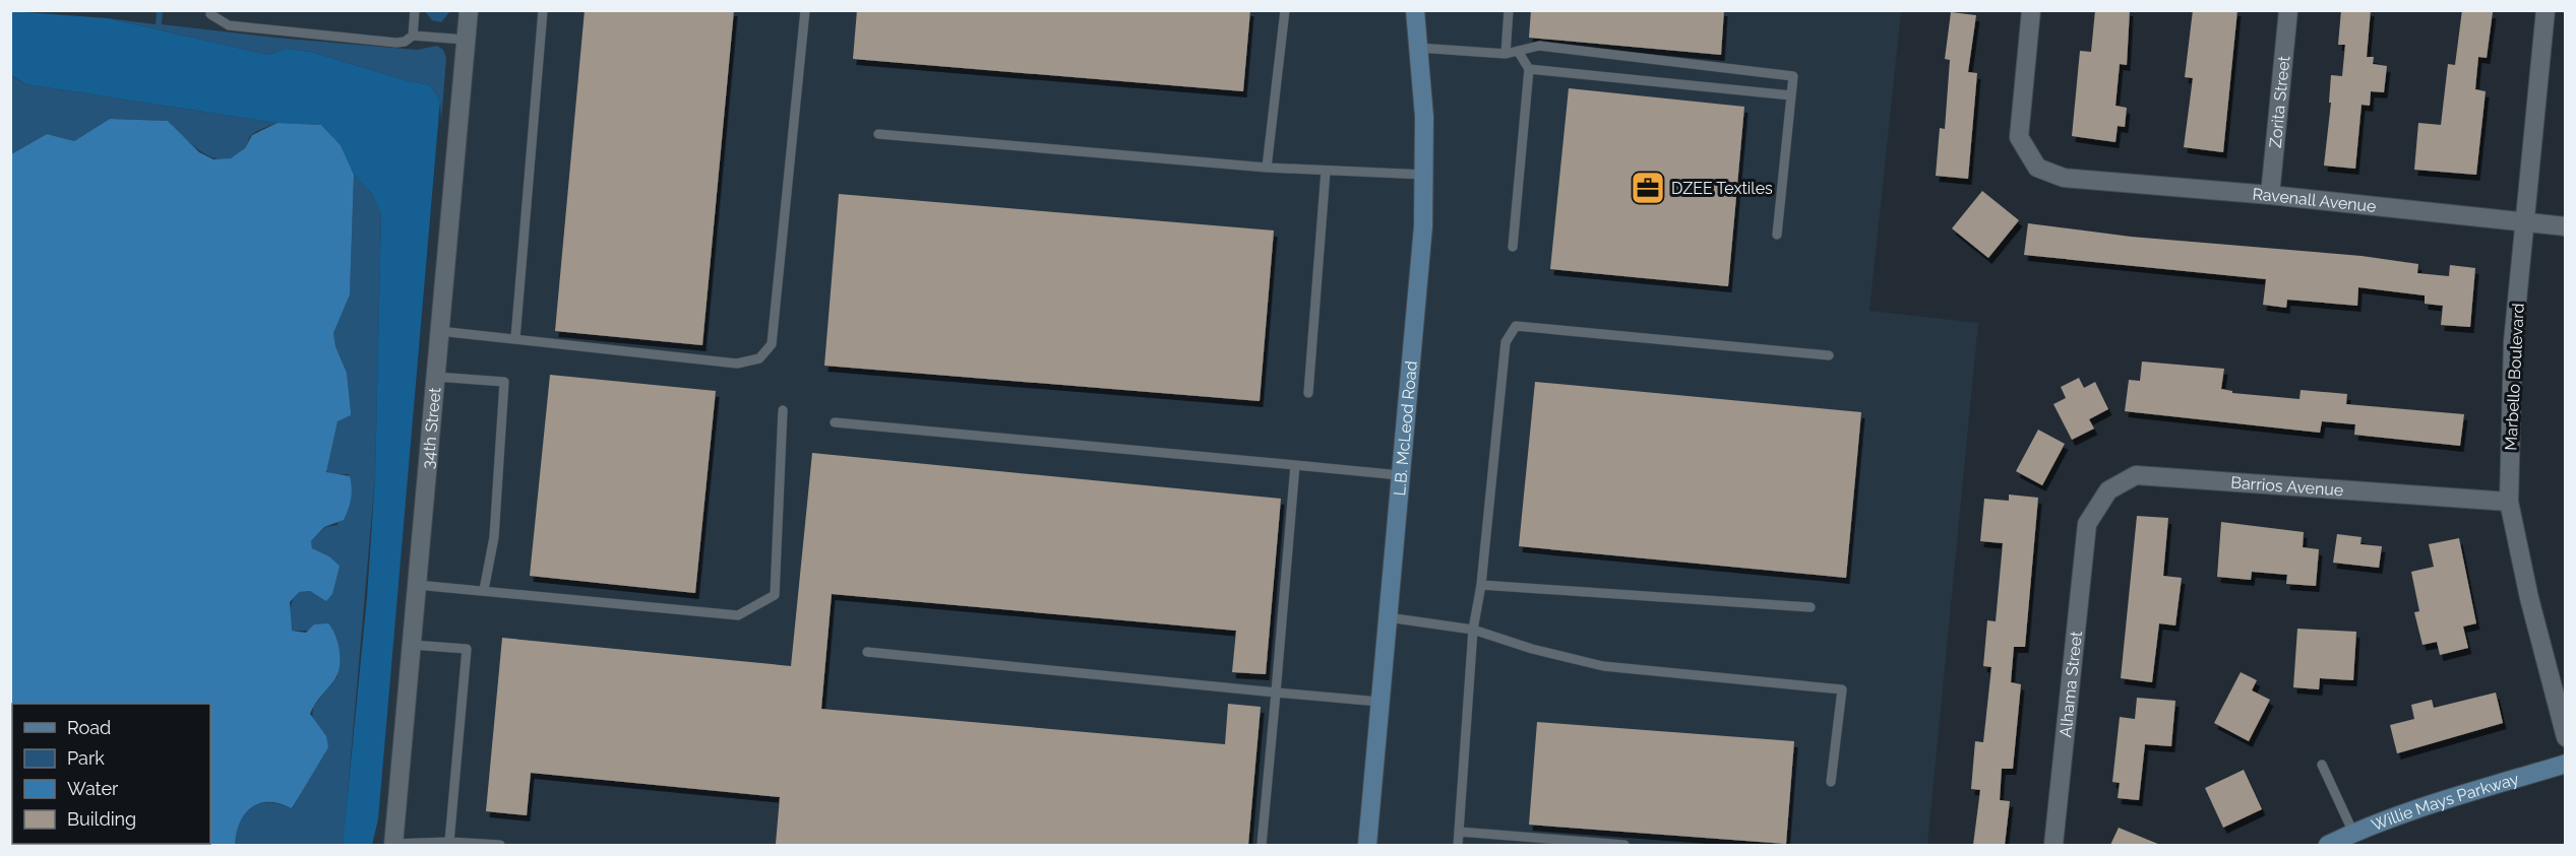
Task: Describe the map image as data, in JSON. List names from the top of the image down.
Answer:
{
  "streets": {
    "street": [
      "Zorita Street",
      "Ravenall Avenue",
      "Marbello Boulevard",
      "34th Street",
      "L.B. McLeod Road",
      "Barrios Avenue",
      "Alhama Street",
      "Willie Mays Parkway"
    ]
  },
  "crossings": [
    ["Zorita Street", "Ravenall Avenue"],
    ["Ravenall Avenue", "Marbello Boulevard"],
    ["Marbello Boulevard", "Barrios Avenue"],
    ["Barrios Avenue", "Alhama Street"]
  ],
  "places": {
    "office": ["DZEE Textiles"]
  },
  "legend": [
    "Road",
    "Park",
    "Water",
    "Building"
  ]
}
